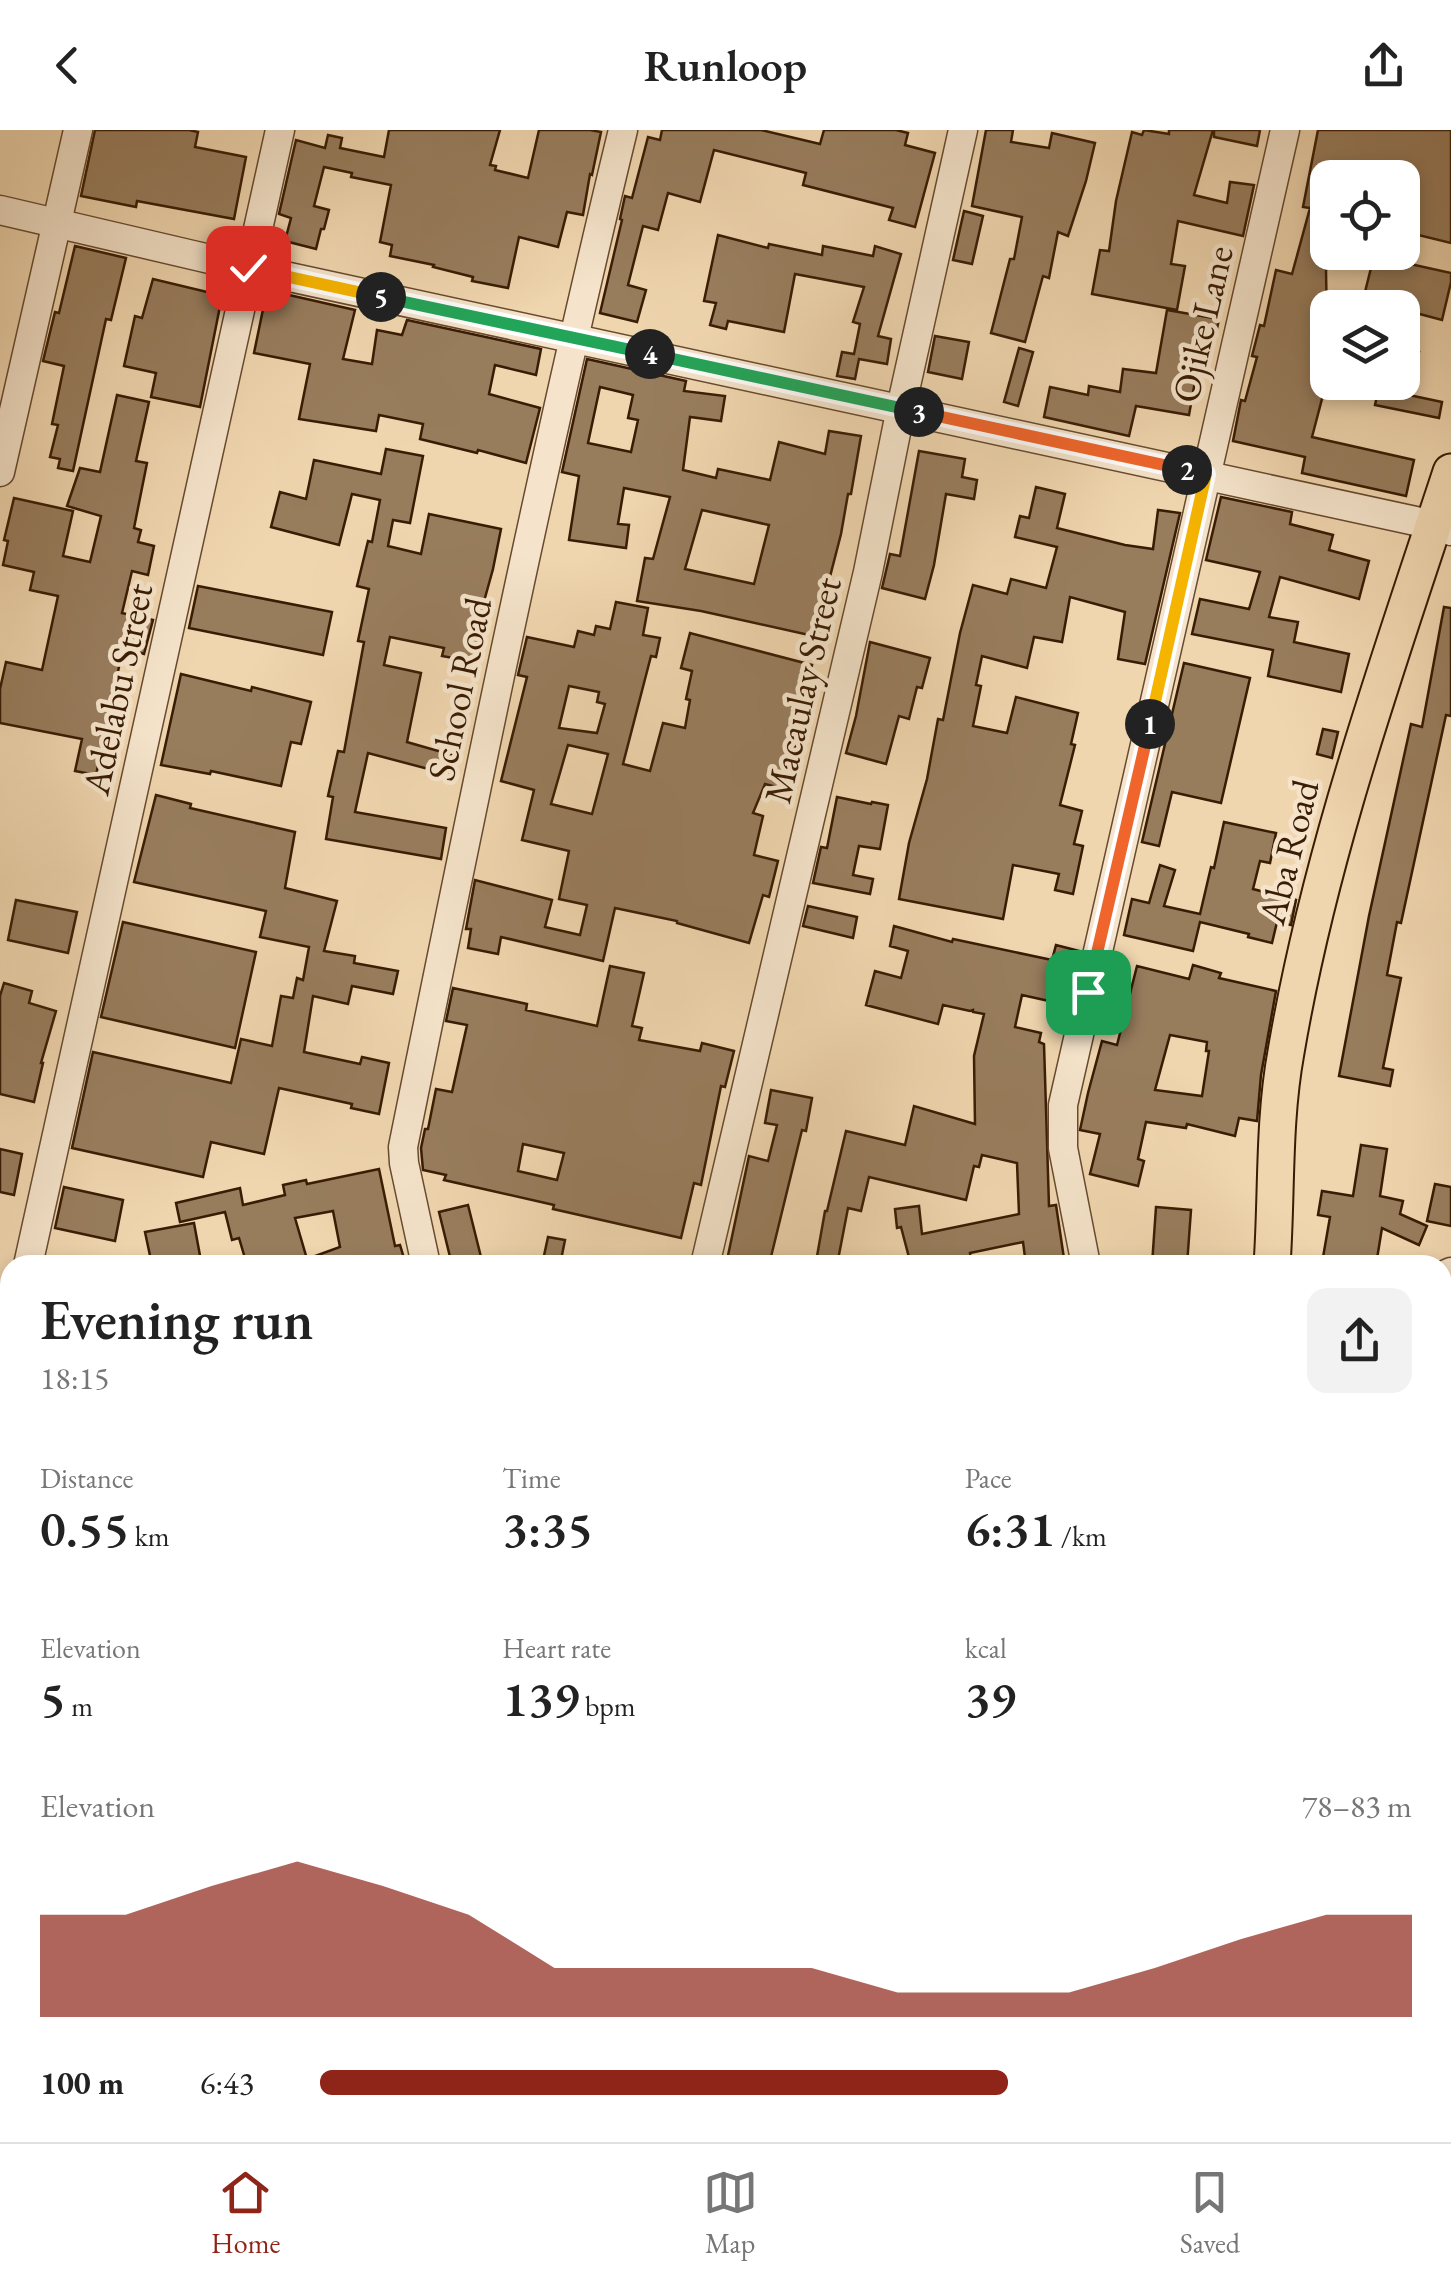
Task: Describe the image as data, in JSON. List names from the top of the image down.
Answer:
{
  "streets": {
    "main road": ["Aba Road"],
    "street": [
      "Ojike Lane",
      "Adelabu Street",
      "School Road",
      "Macaulay Street"
    ]
  },
  "page": {
    "header": "Runloop",
    "pins": [
      "5",
      "4",
      "3",
      "2",
      "1"
    ],
    "heading": ["Evening run", "18:15"],
    "stats": [
      ["Distance", "0.55 km"],
      ["Time", "3:35"],
      ["Pace", "6:31 /km"],
      ["Elevation", "5 m"],
      ["Heart rate", "139 bpm"],
      ["kcal", "39"]
    ],
    "chart": ["Elevation", "78–83 m"],
    "list": [
      {
        "name": "100 m",
        "note": "6:43"
      }
    ],
    "tabs": ["Home", "Map", "Saved"]
  }
}
